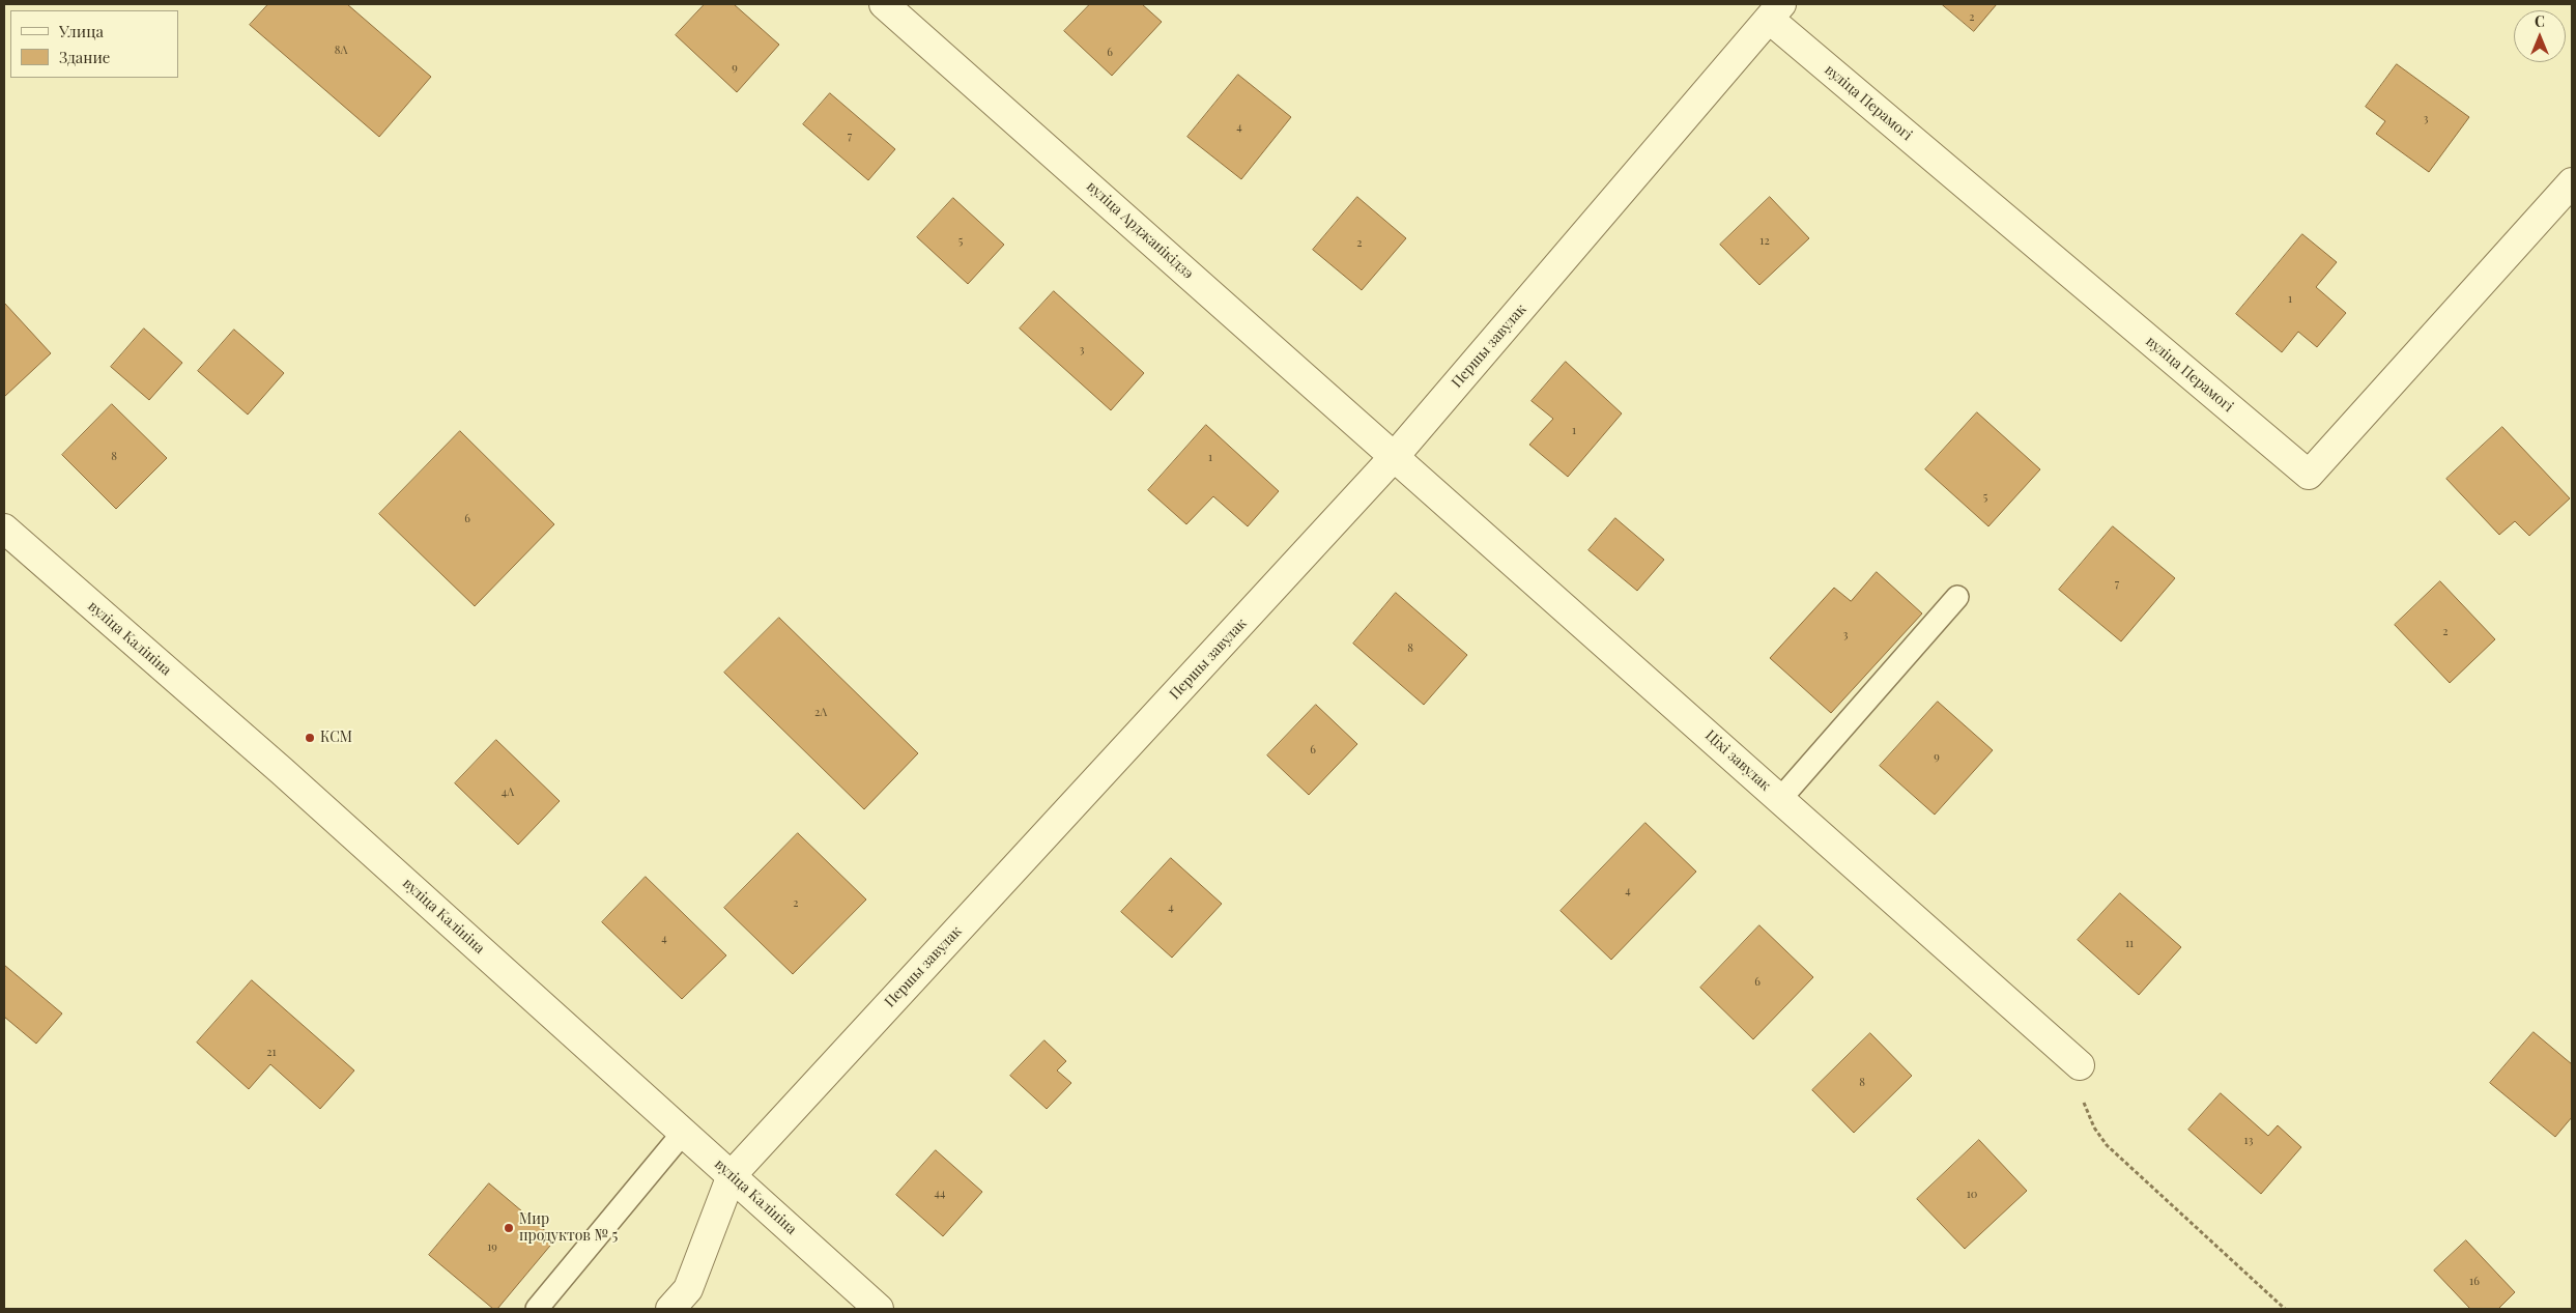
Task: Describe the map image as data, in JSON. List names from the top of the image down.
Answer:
{
  "streets": {
    "street": [
      "вуліца Перамогі",
      "вуліца Арджанікідзэ",
      "Першы завулак",
      "вуліца Калініна",
      "Ціхі завулак"
    ]
  },
  "crossings": [
    ["вуліца Перамогі", "Першы завулак"],
    ["вуліца Арджанікідзэ", "Першы завулак"],
    ["вуліца Арджанікідзэ", "Ціхі завулак"],
    ["Першы завулак", "вуліца Калініна"],
    ["Першы завулак", "Ціхі завулак"]
  ],
  "places": ["КСМ", "Мир продуктов № 5"],
  "house_numbers": [
    "2",
    "8А",
    "6",
    "9",
    "3",
    "4",
    "7",
    "5",
    "12",
    "2",
    "1",
    "3",
    "1",
    "8",
    "1",
    "5",
    "6",
    "7",
    "2",
    "3",
    "8",
    "2А",
    "6",
    "9",
    "4А",
    "4",
    "2",
    "4",
    "4",
    "11",
    "6",
    "21",
    "8",
    "13",
    "44",
    "10",
    "19",
    "16"
  ],
  "legend": ["Улица", "Здание"],
  "north": "top"
}
